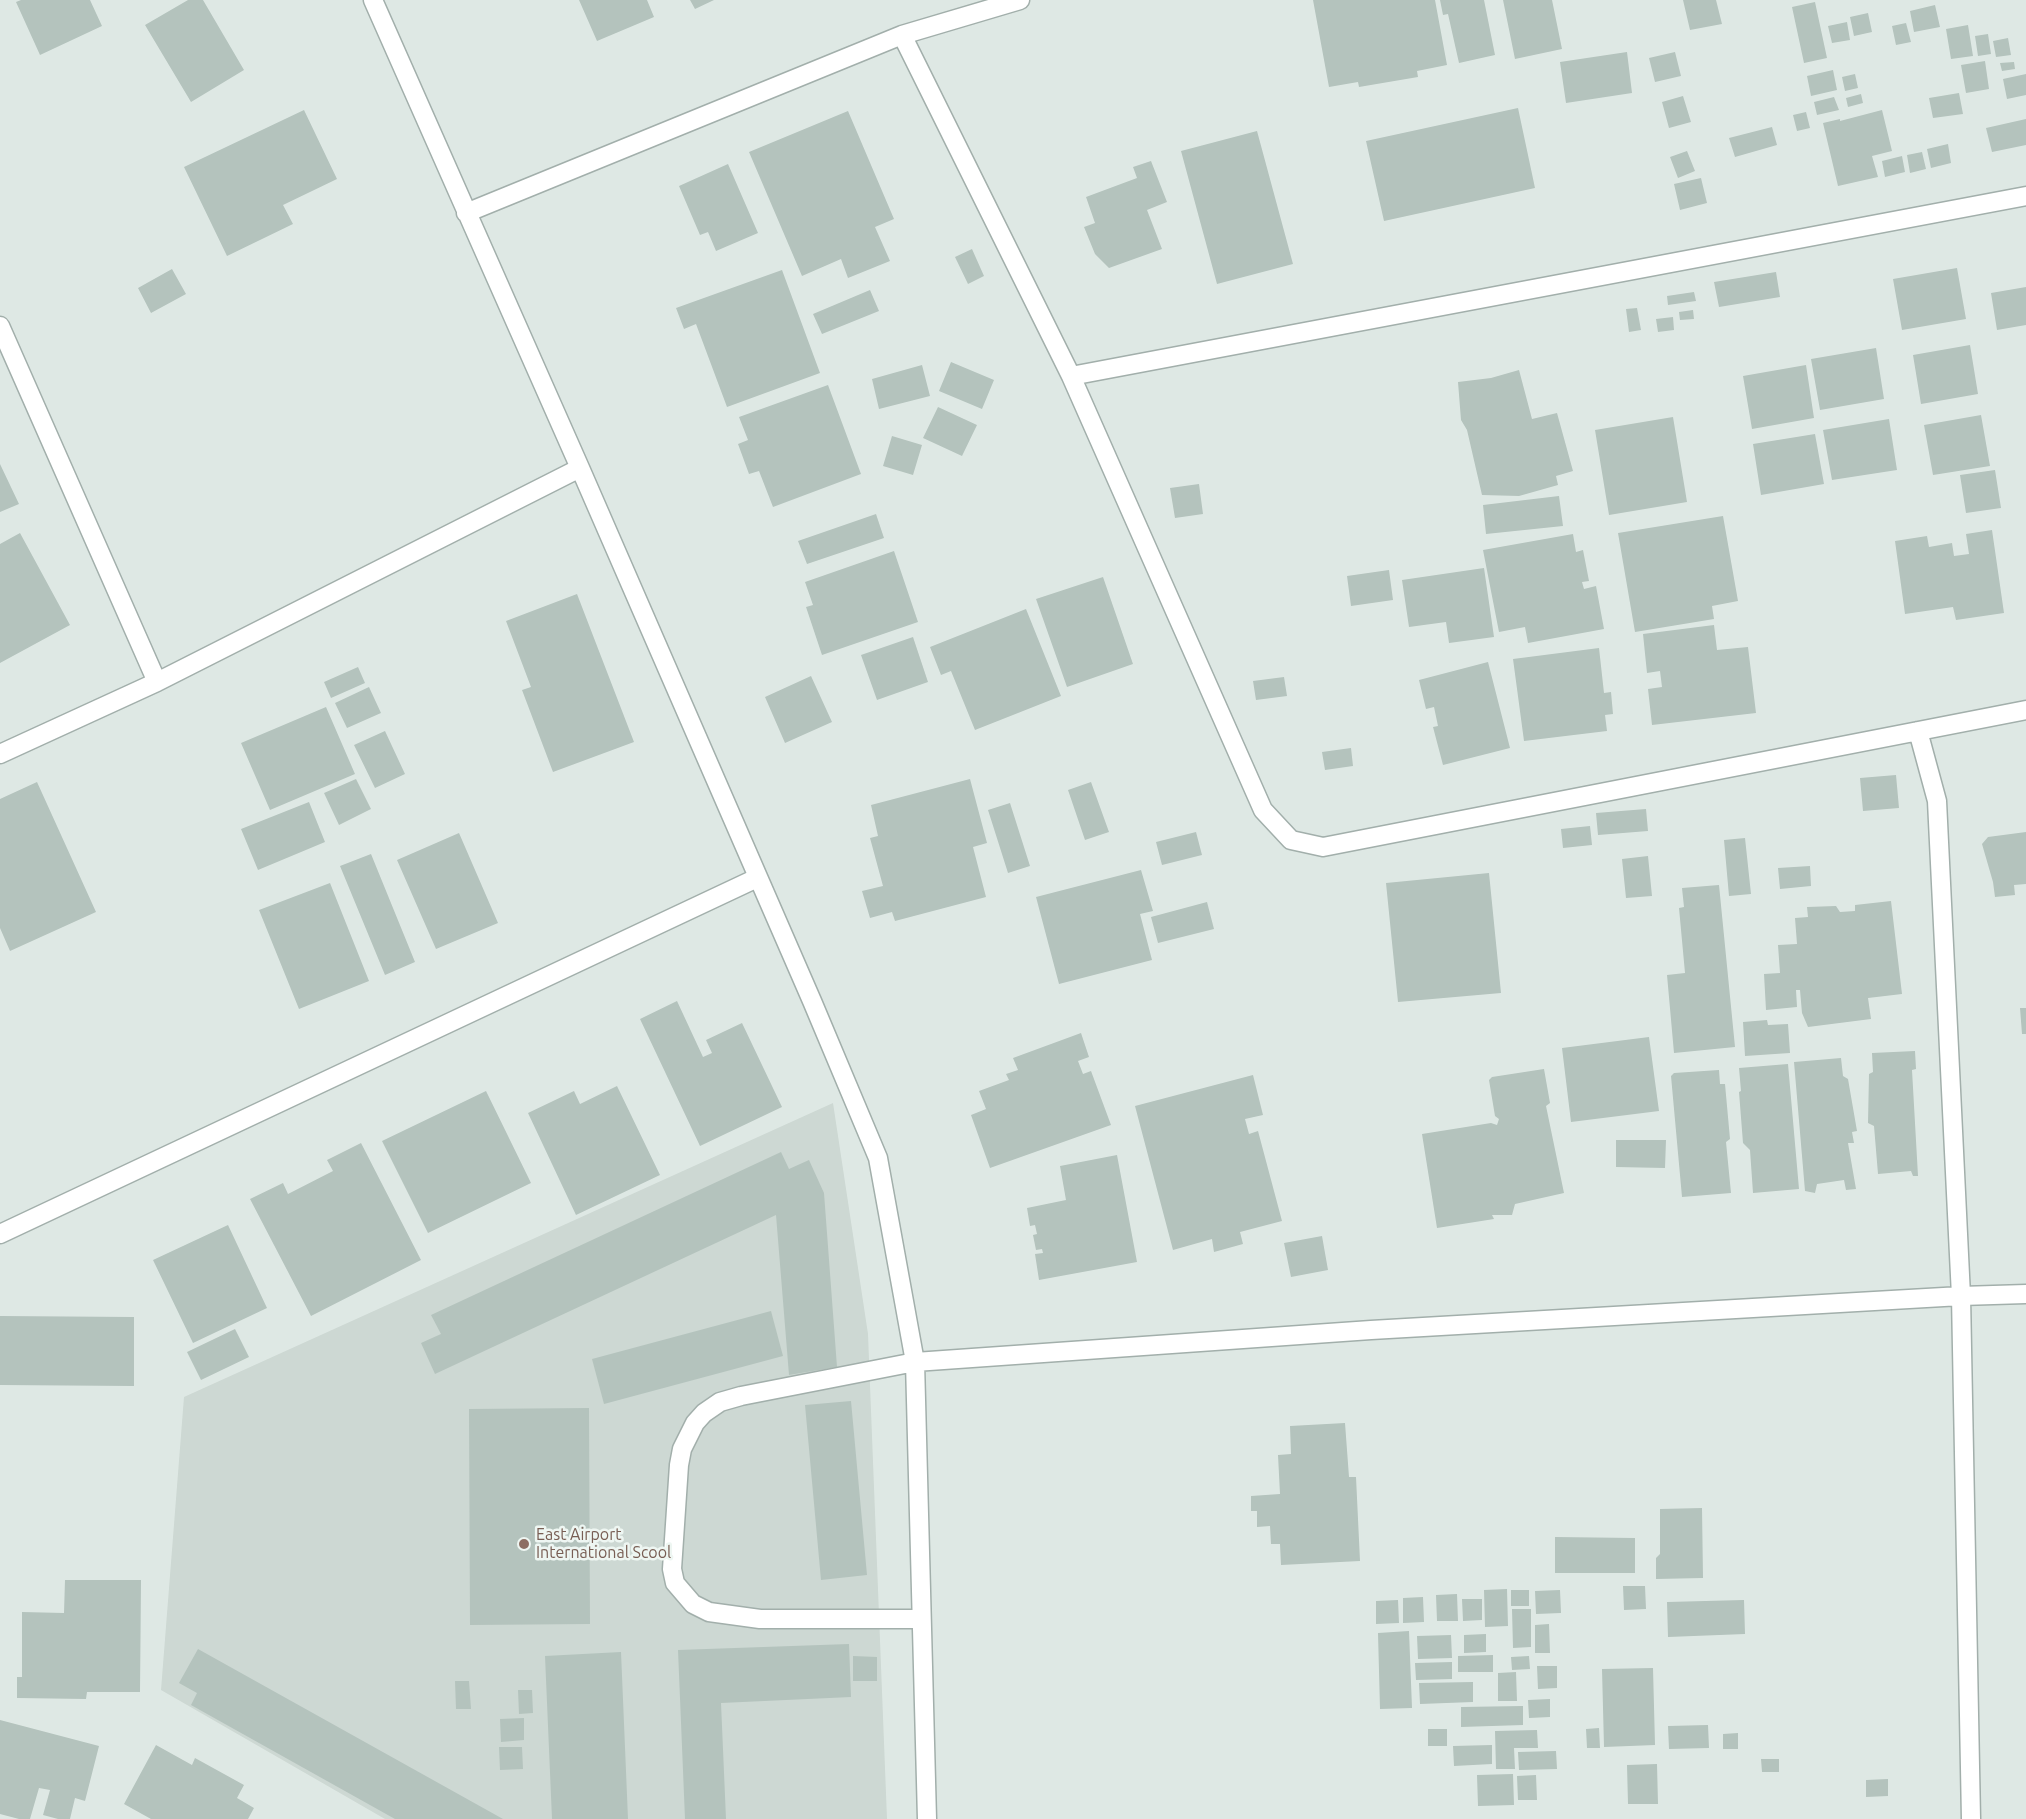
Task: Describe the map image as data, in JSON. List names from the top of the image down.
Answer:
{
  "places": ["East Airport International Scool"]
}
